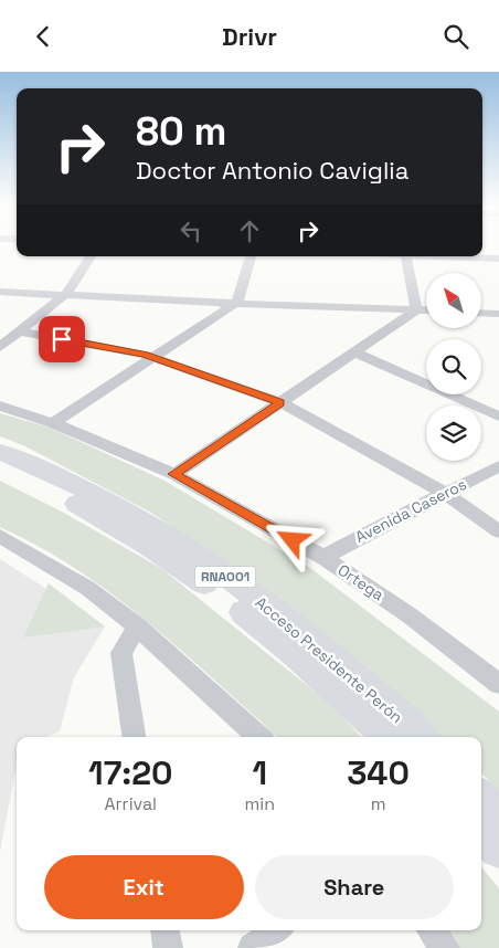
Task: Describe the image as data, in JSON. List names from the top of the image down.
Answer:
{
  "streets": {
    "highway": ["RNA001", "Acceso Presidente Perón"],
    "street": ["Avenida Caseros", "Ortega"]
  },
  "crossings": [
    ["Avenida Caseros", "Ortega"]
  ],
  "north": "top left",
  "page": {
    "header": "Drivr",
    "turn": ["80 m", "Doctor Antonio Caviglia"],
    "eta": [
      "17:20",
      "Arrival",
      "1",
      "min",
      "340",
      "m"
    ],
    "buttons": ["Exit", "Share"]
  }
}
